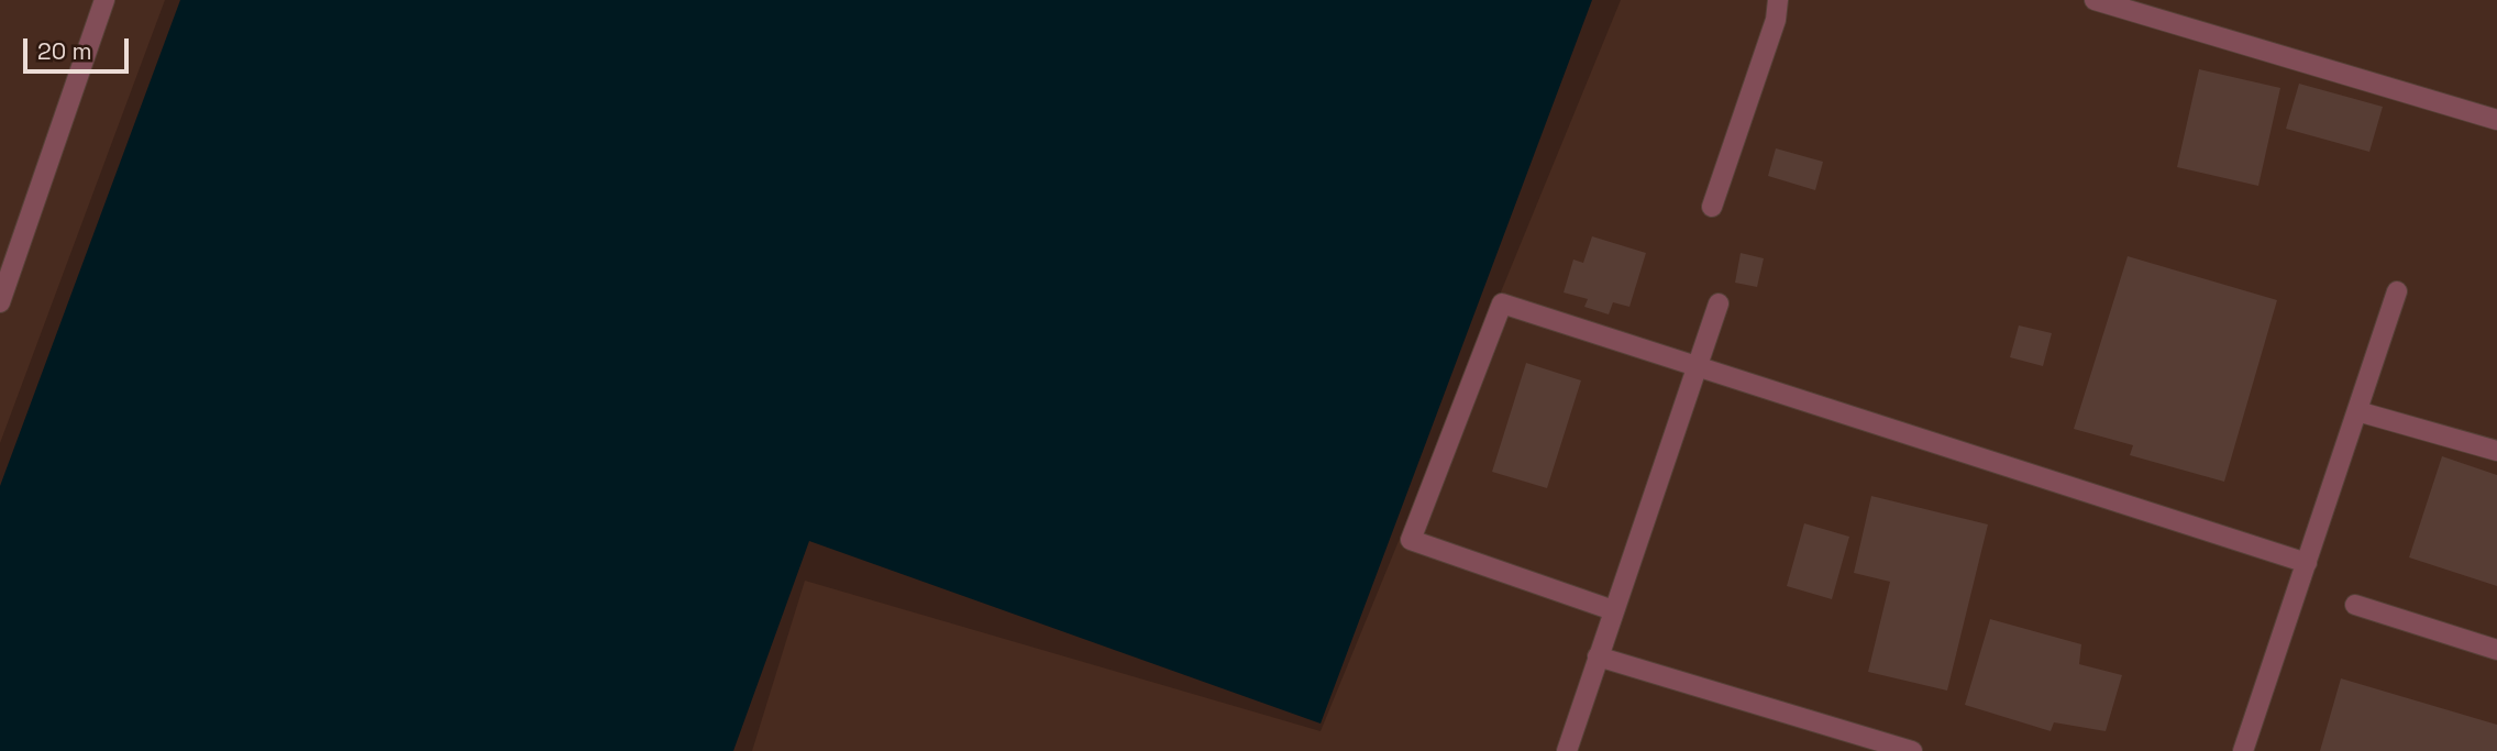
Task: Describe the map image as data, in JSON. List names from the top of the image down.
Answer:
{
  "scale_bar": "20 m"
}
